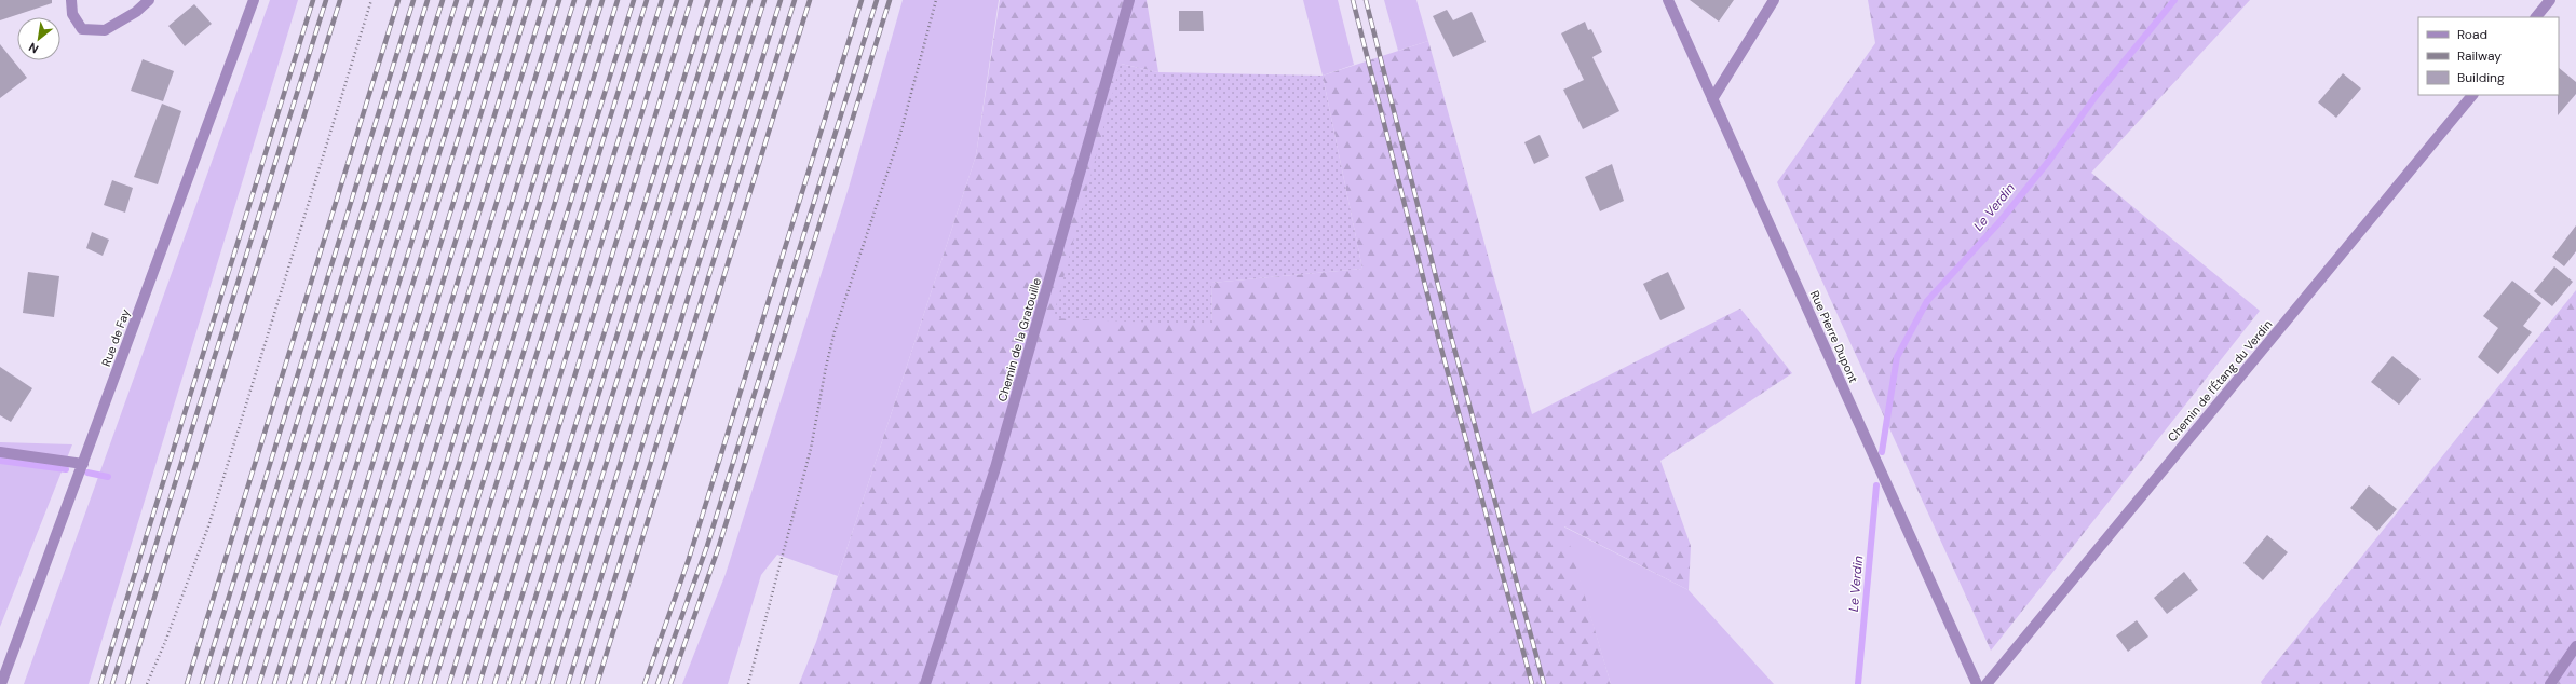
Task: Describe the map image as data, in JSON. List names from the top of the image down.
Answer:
{
  "streets": {
    "street": [
      "Rue Pierre Dupont",
      "Rue de Fay",
      "Chemin de la Gratouille",
      "Chemin de l'Étang du Verdin"
    ]
  },
  "water": ["Le Verdin"],
  "legend": ["Road", "Railway", "Building"],
  "north": "bottom left"
}
